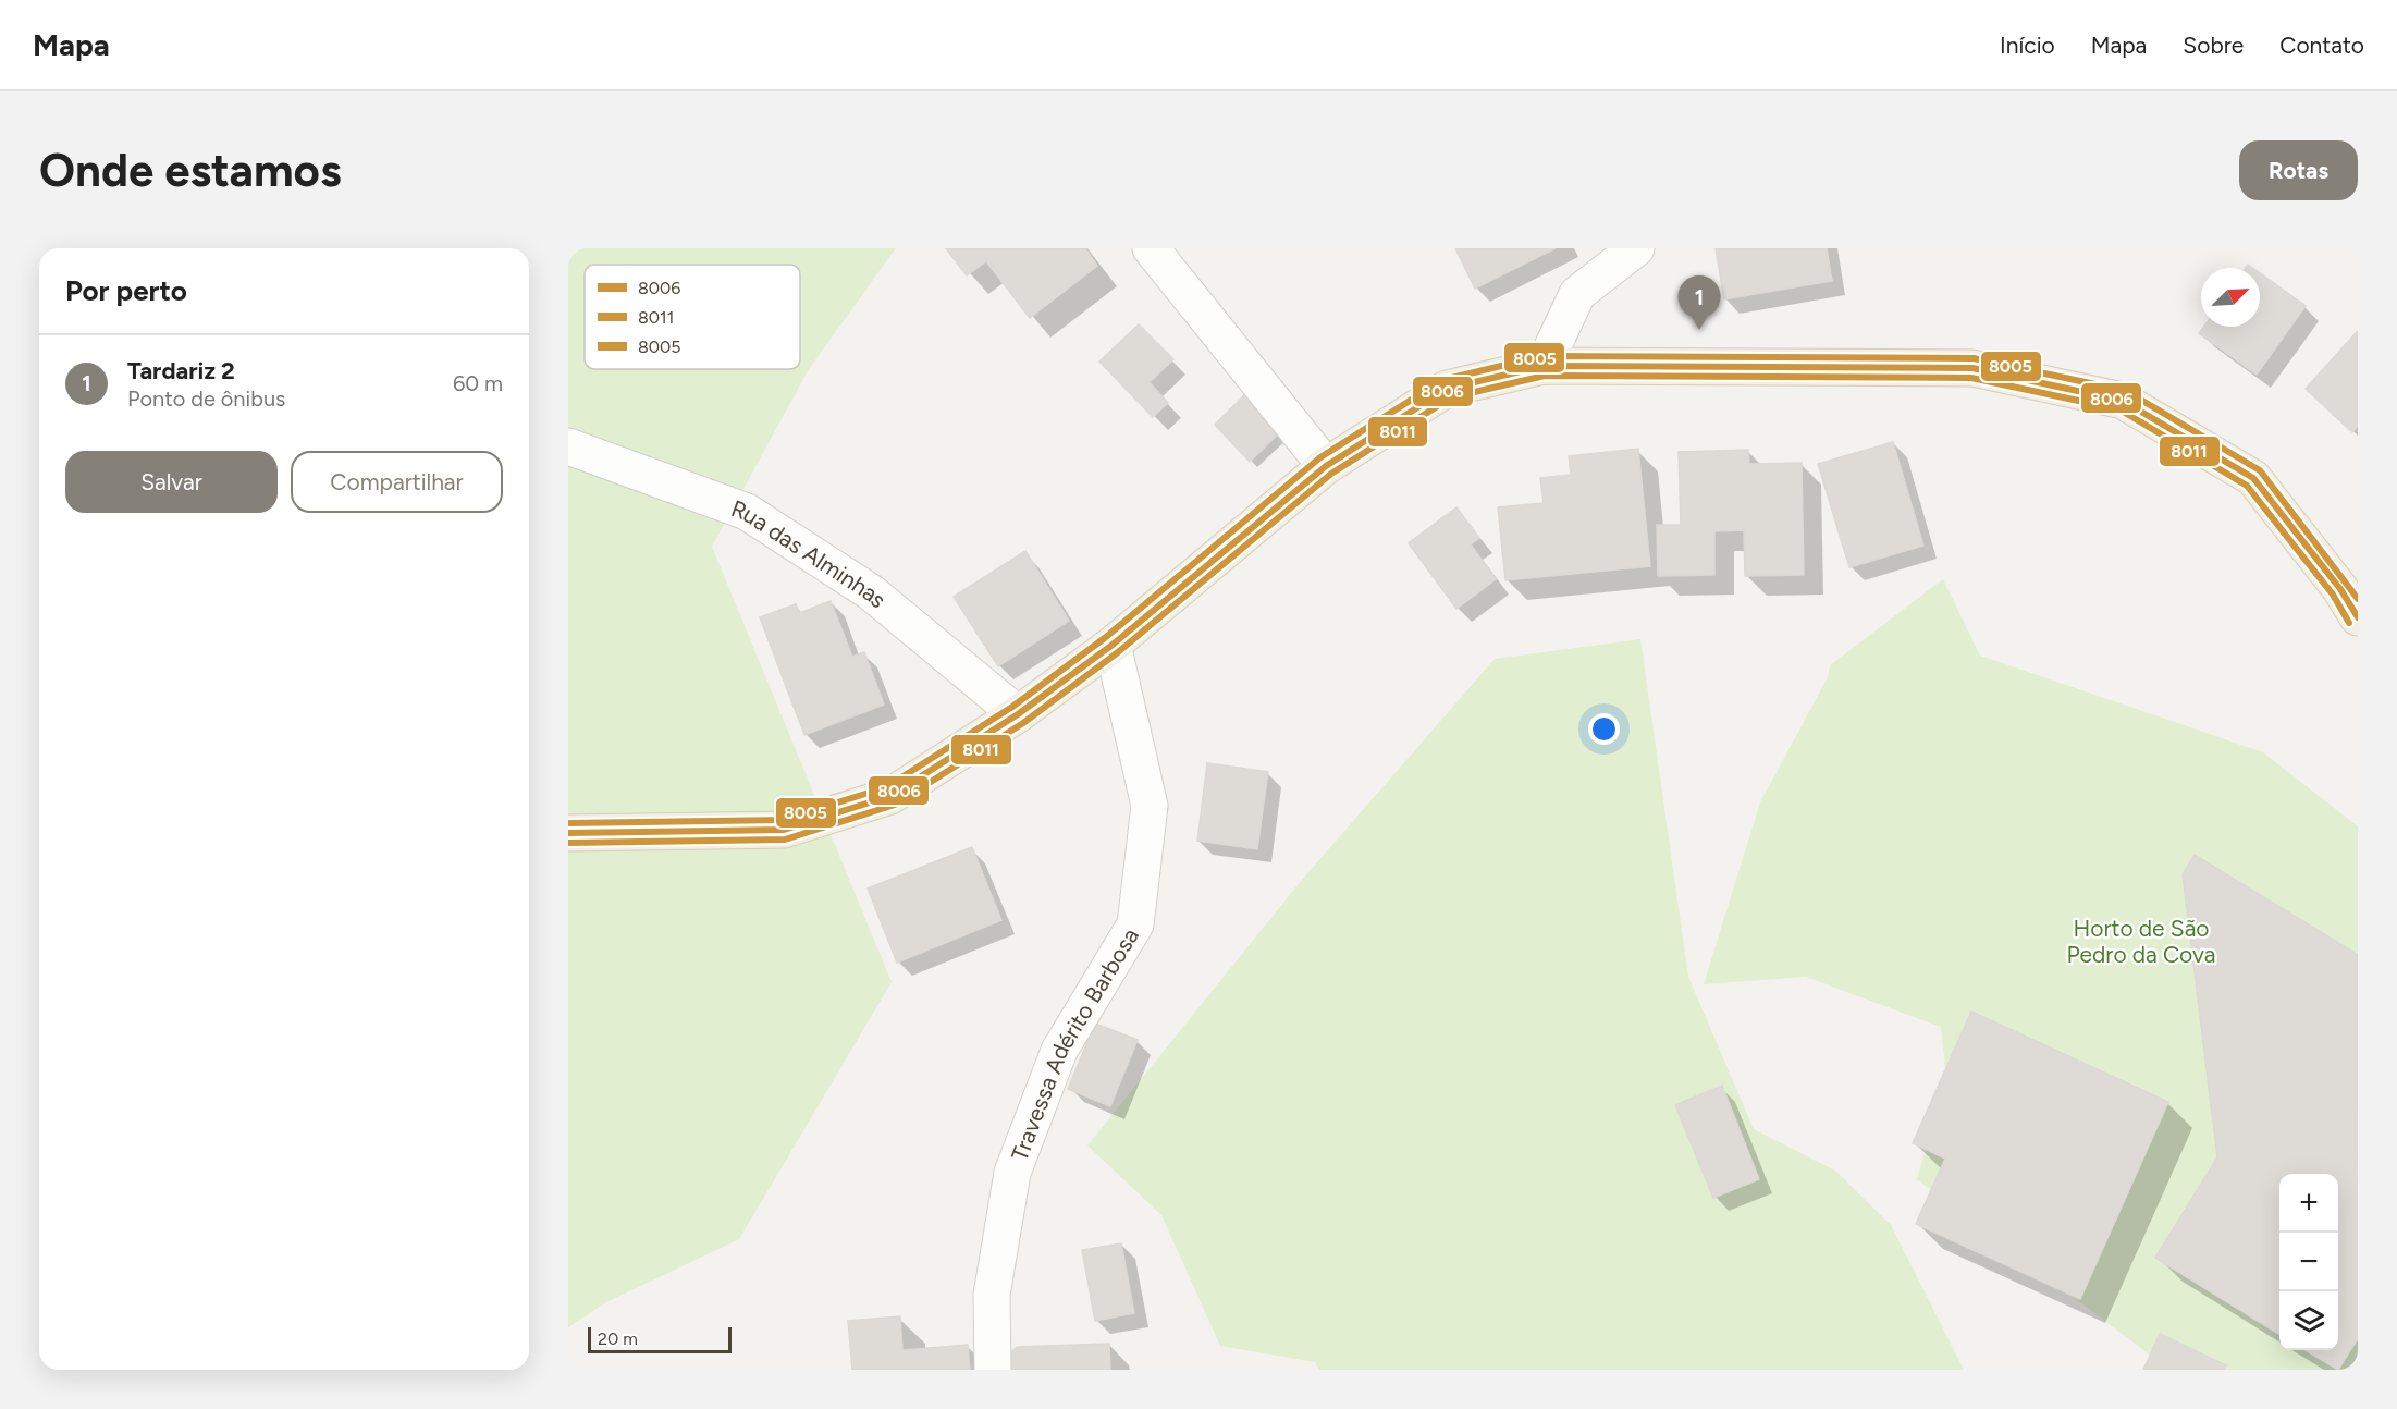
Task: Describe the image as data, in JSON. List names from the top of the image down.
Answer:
{
  "streets": {
    "street": ["Rua das Alminhas", "Travessa Adérito Barbosa"]
  },
  "parks": ["Horto de São Pedro da Cova"],
  "lines": ["transit line 8005", "transit line 8006", "transit line 8011"],
  "legend": ["8006", "8011", "8005"],
  "scale_bar": "20 m",
  "north": "top right",
  "page": {
    "header": "Mapa",
    "nav": [
      "Início",
      "Mapa",
      "Sobre",
      "Contato"
    ],
    "buttons": [
      "Rotas",
      ["Salvar", "Compartilhar"]
    ],
    "title": "Onde estamos",
    "heading": "Por perto",
    "pins": "1",
    "list": [
      {
        "mark": "1",
        "name": "Tardariz 2",
        "note": "Ponto de ônibus",
        "value": "60 m"
      }
    ],
    "map_buttons": ["+", "−"],
    "scale": "20 m"
  }
}
